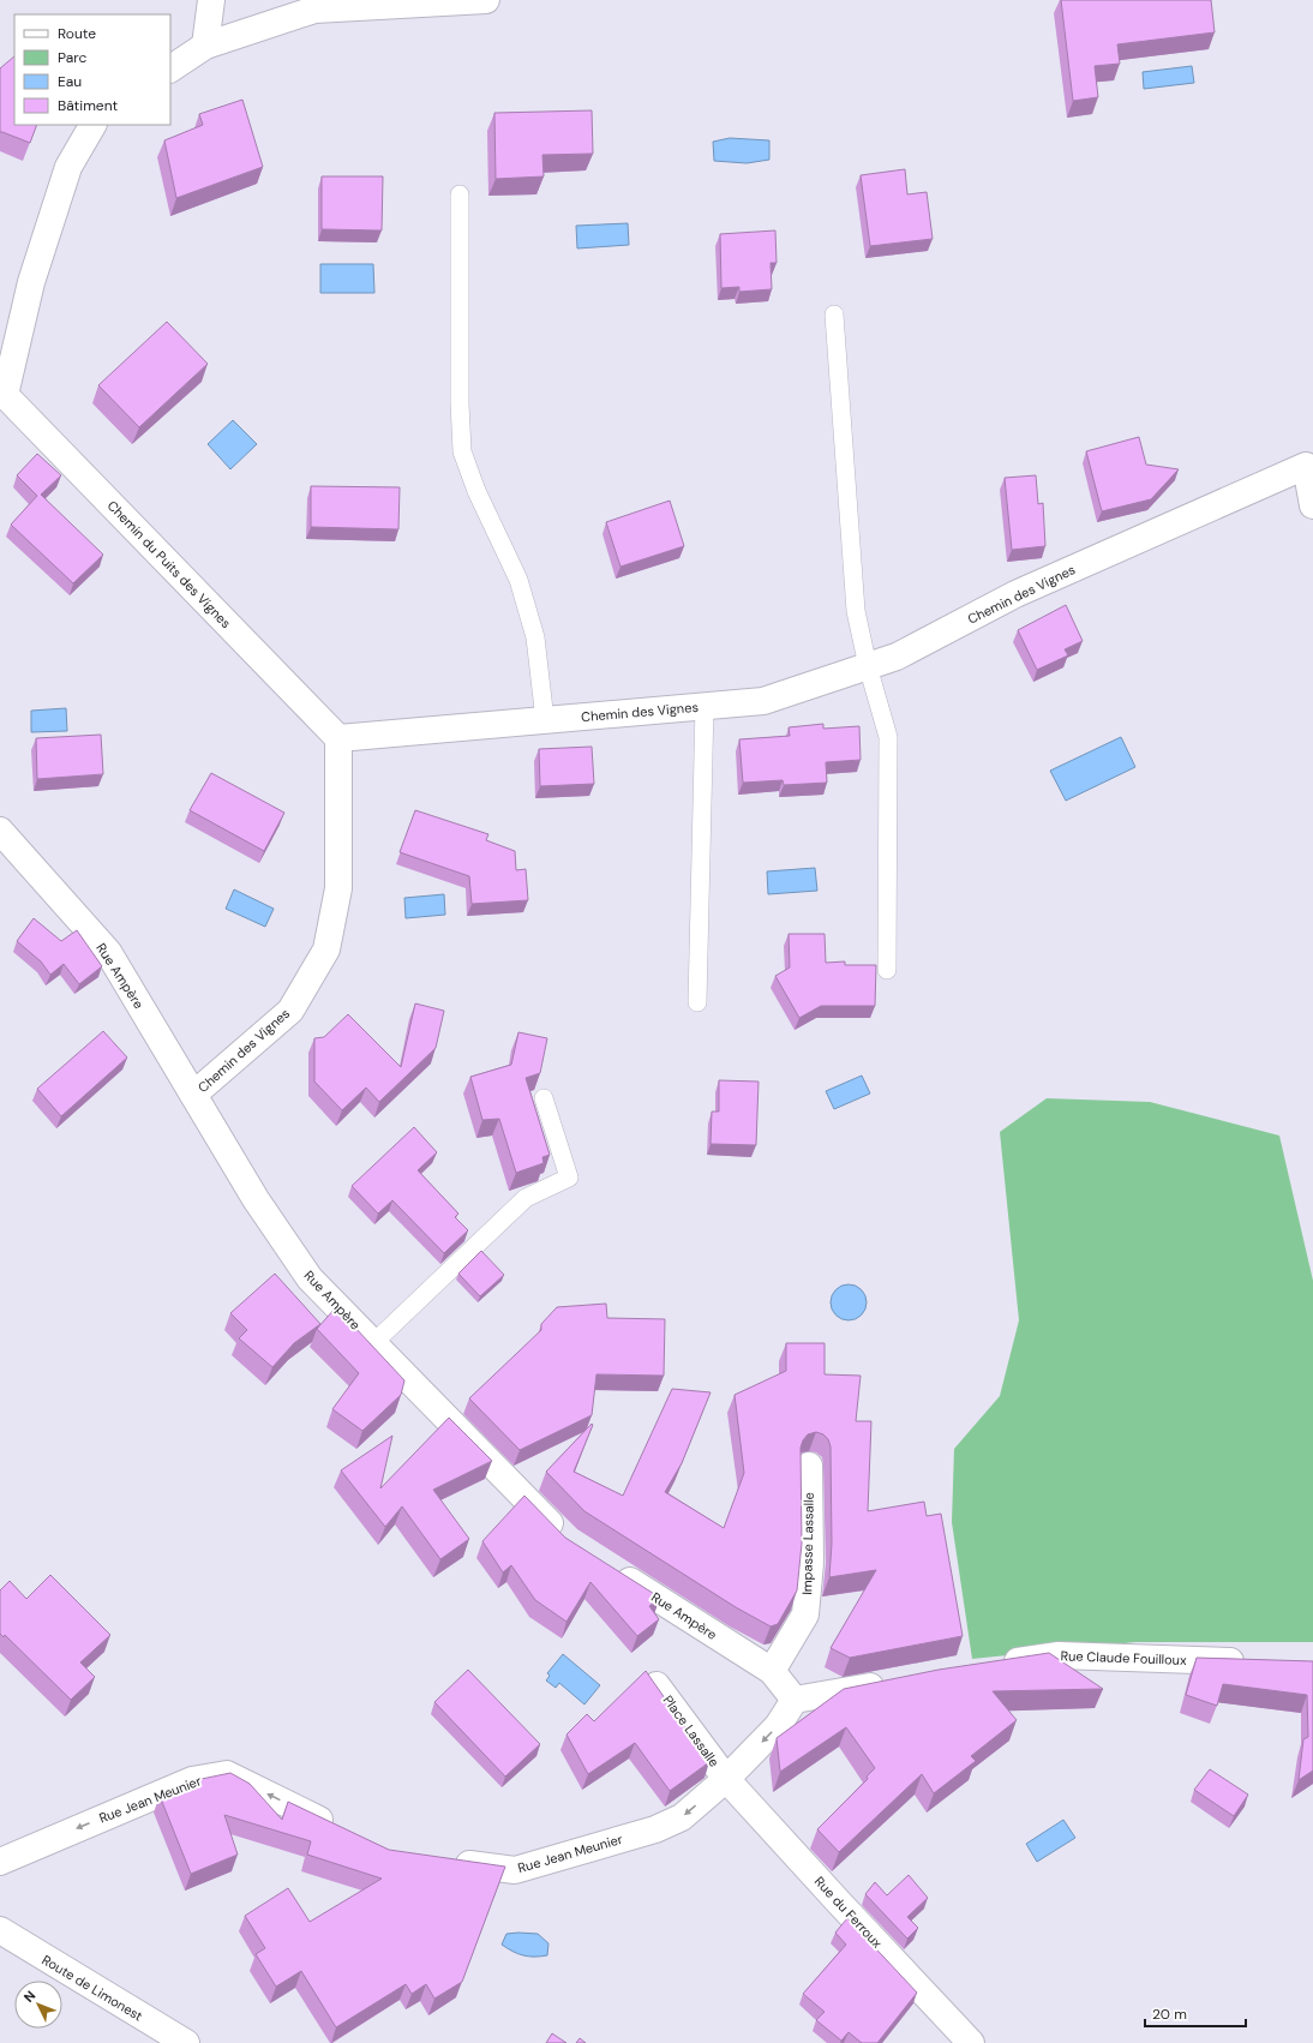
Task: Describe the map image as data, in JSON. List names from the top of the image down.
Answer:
{
  "streets": {
    "street": [
      "Chemin du Puits des Vignes",
      "Chemin des Vignes",
      "Rue Ampère",
      "Impasse Lassalle",
      "Rue Claude Fouilloux",
      "Place Lassalle",
      "Rue Jean Meunier",
      "Rue du Ferroux",
      "Route de Limonest"
    ]
  },
  "crossings": [
    ["Chemin du Puits des Vignes", "Chemin des Vignes"],
    ["Chemin des Vignes", "Rue Ampère"],
    ["Rue Ampère", "Impasse Lassalle"],
    ["Place Lassalle", "Rue Jean Meunier"],
    ["Place Lassalle", "Rue du Ferroux"],
    ["Rue Jean Meunier", "Rue du Ferroux"]
  ],
  "one_way": ["Place Lassalle", "Rue Jean Meunier"],
  "legend": [
    "Route",
    "Parc",
    "Eau",
    "Bâtiment"
  ],
  "scale_bar": "20 m",
  "north": "top left"
}
